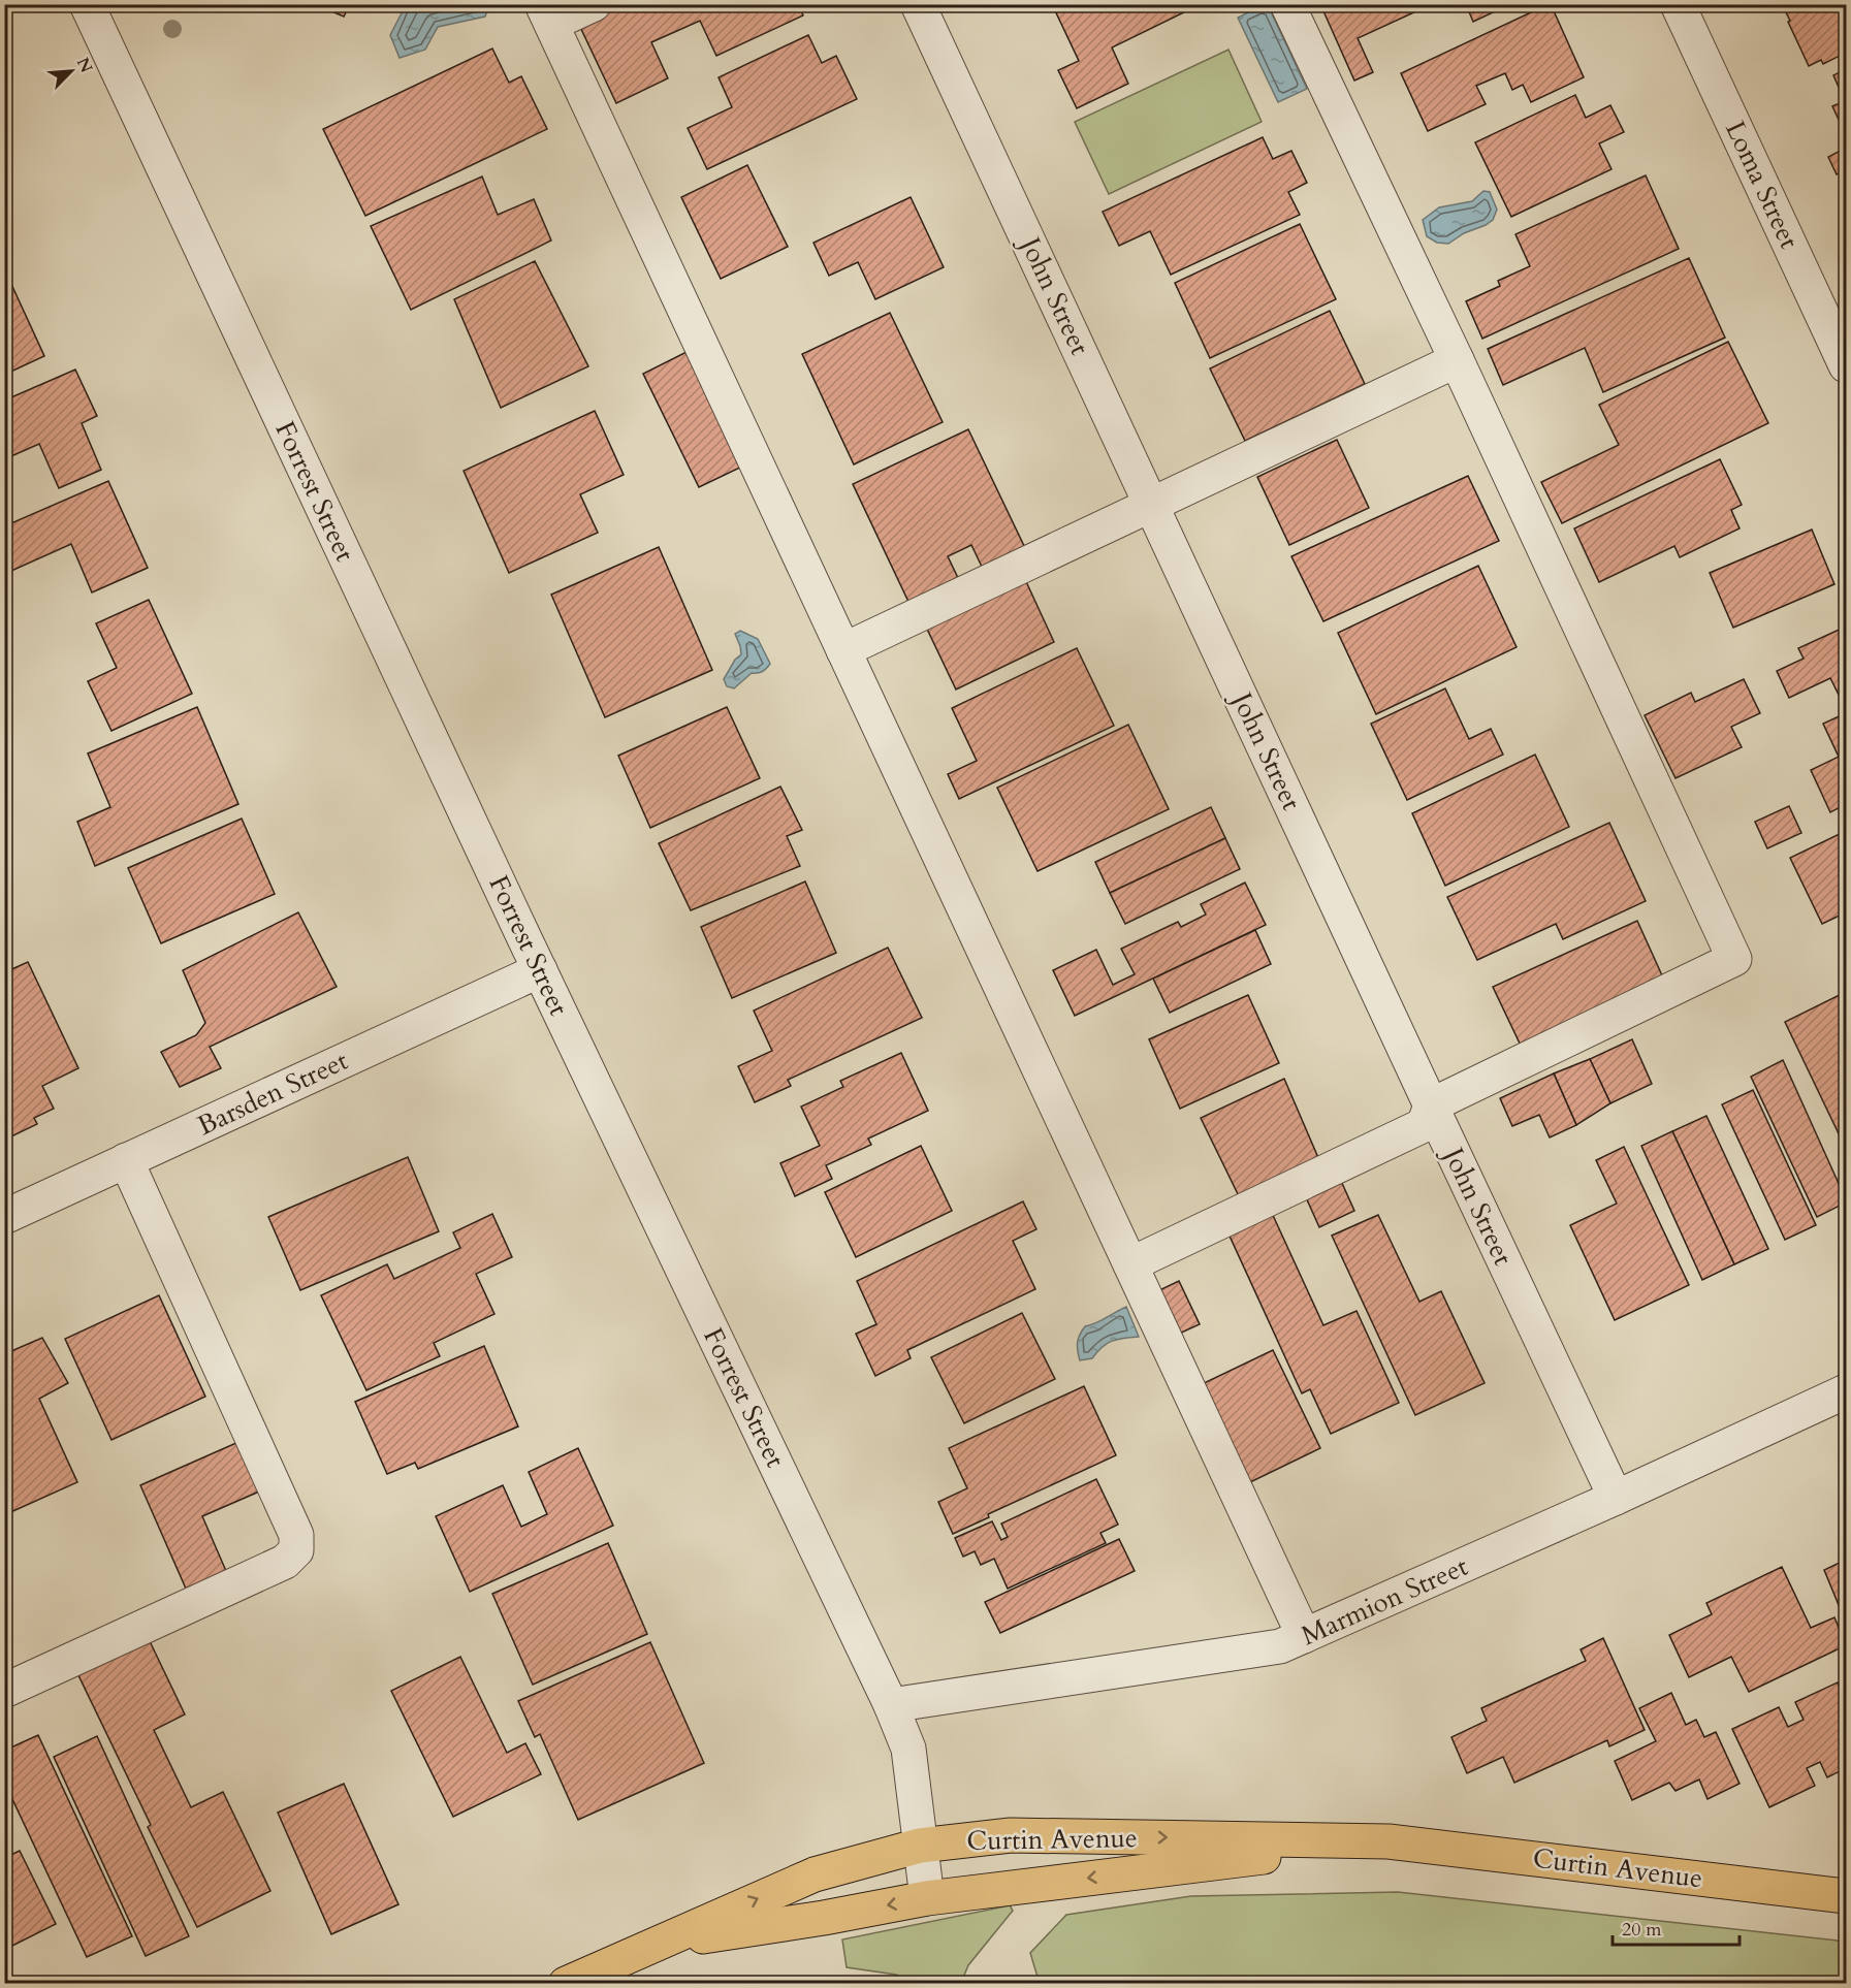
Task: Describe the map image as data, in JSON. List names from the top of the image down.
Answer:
{
  "streets": {
    "main road": ["Curtin Avenue"],
    "street": [
      "Loma Street",
      "John Street",
      "Forrest Street",
      "Barsden Street",
      "Marmion Street"
    ]
  },
  "crossings": [
    ["John Street", "Marmion Street"],
    ["Forrest Street", "Barsden Street"],
    ["Forrest Street", "Marmion Street"],
    ["Forrest Street", "Curtin Avenue"]
  ],
  "scale_bar": "20 m",
  "north": "top right"
}
